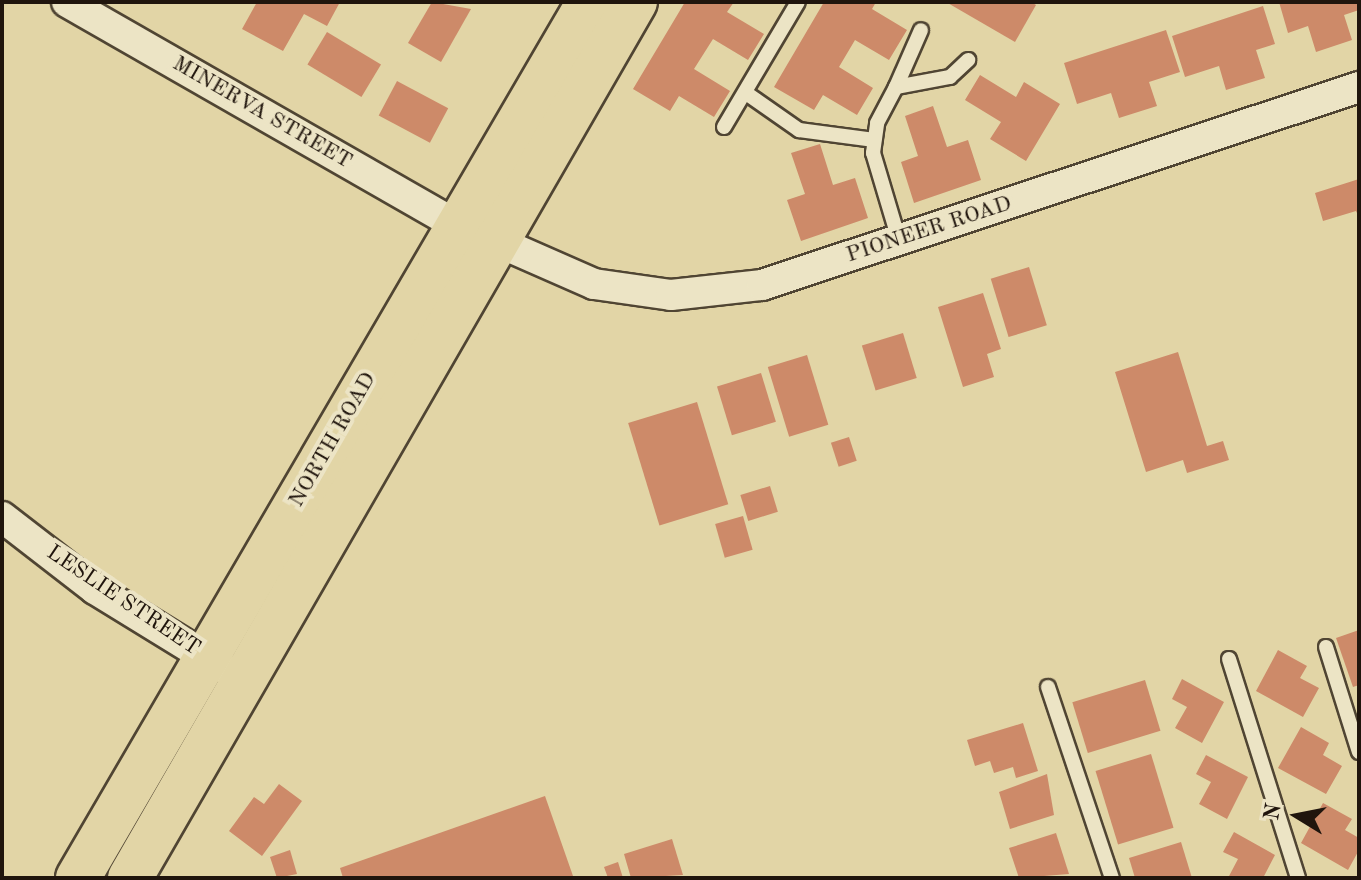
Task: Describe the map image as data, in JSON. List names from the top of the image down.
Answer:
{
  "streets": {
    "main road": ["NORTH ROAD"],
    "street": ["MINERVA STREET", "PIONEER ROAD", "LESLIE STREET"]
  },
  "crossings": [
    ["MINERVA STREET", "PIONEER ROAD"],
    ["MINERVA STREET", "NORTH ROAD"],
    ["PIONEER ROAD", "NORTH ROAD"],
    ["NORTH ROAD", "LESLIE STREET"]
  ],
  "north": "left"
}
